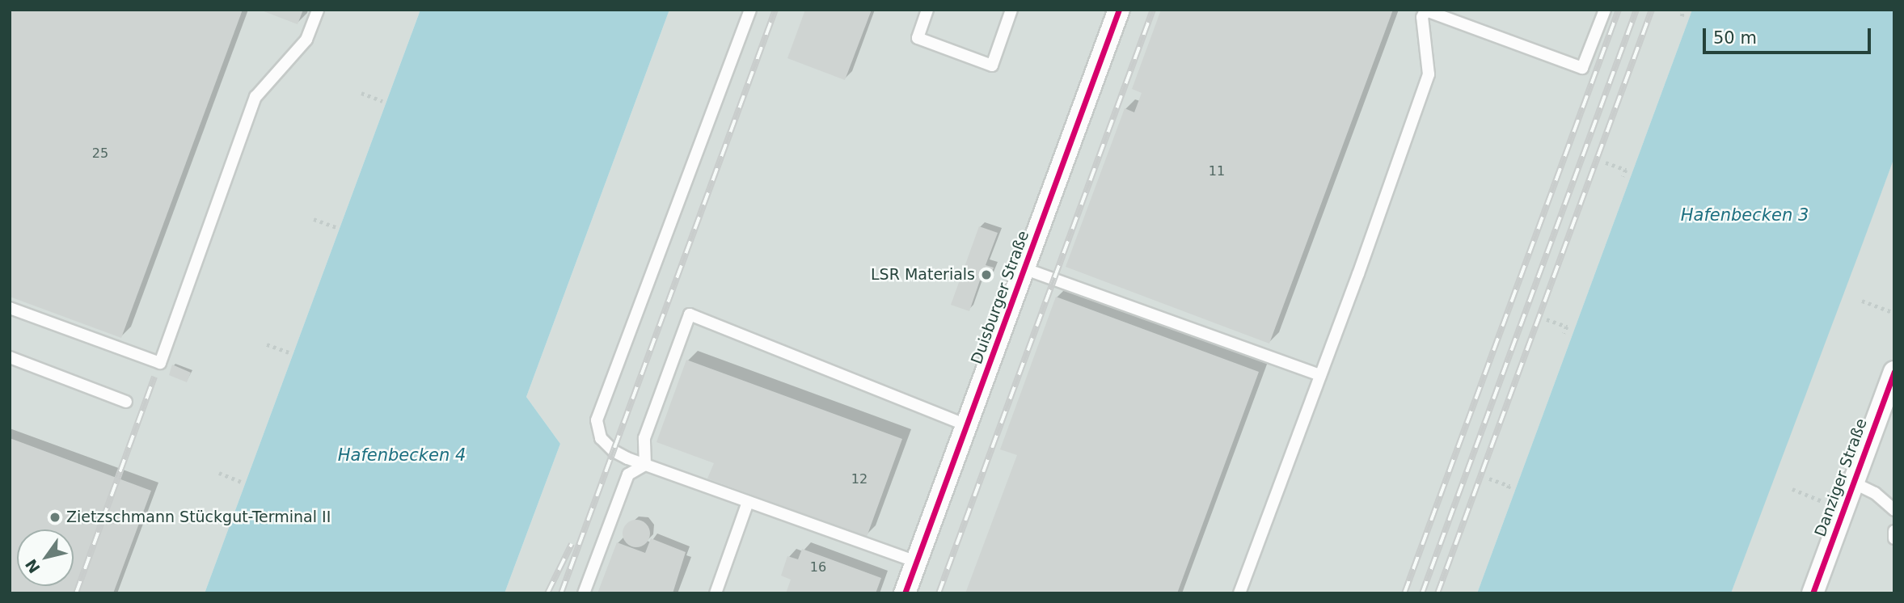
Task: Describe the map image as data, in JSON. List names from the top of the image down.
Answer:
{
  "streets": {
    "street": ["Duisburger Straße", "Danziger Straße"]
  },
  "water": ["Hafenbecken 3", "Hafenbecken 4"],
  "places": ["LSR Materials", "Zietzschmann Stückgut-Terminal II"],
  "house_numbers": [
    "25",
    "11",
    "12",
    "16"
  ],
  "scale_bar": "50 m",
  "north": "bottom left"
}
